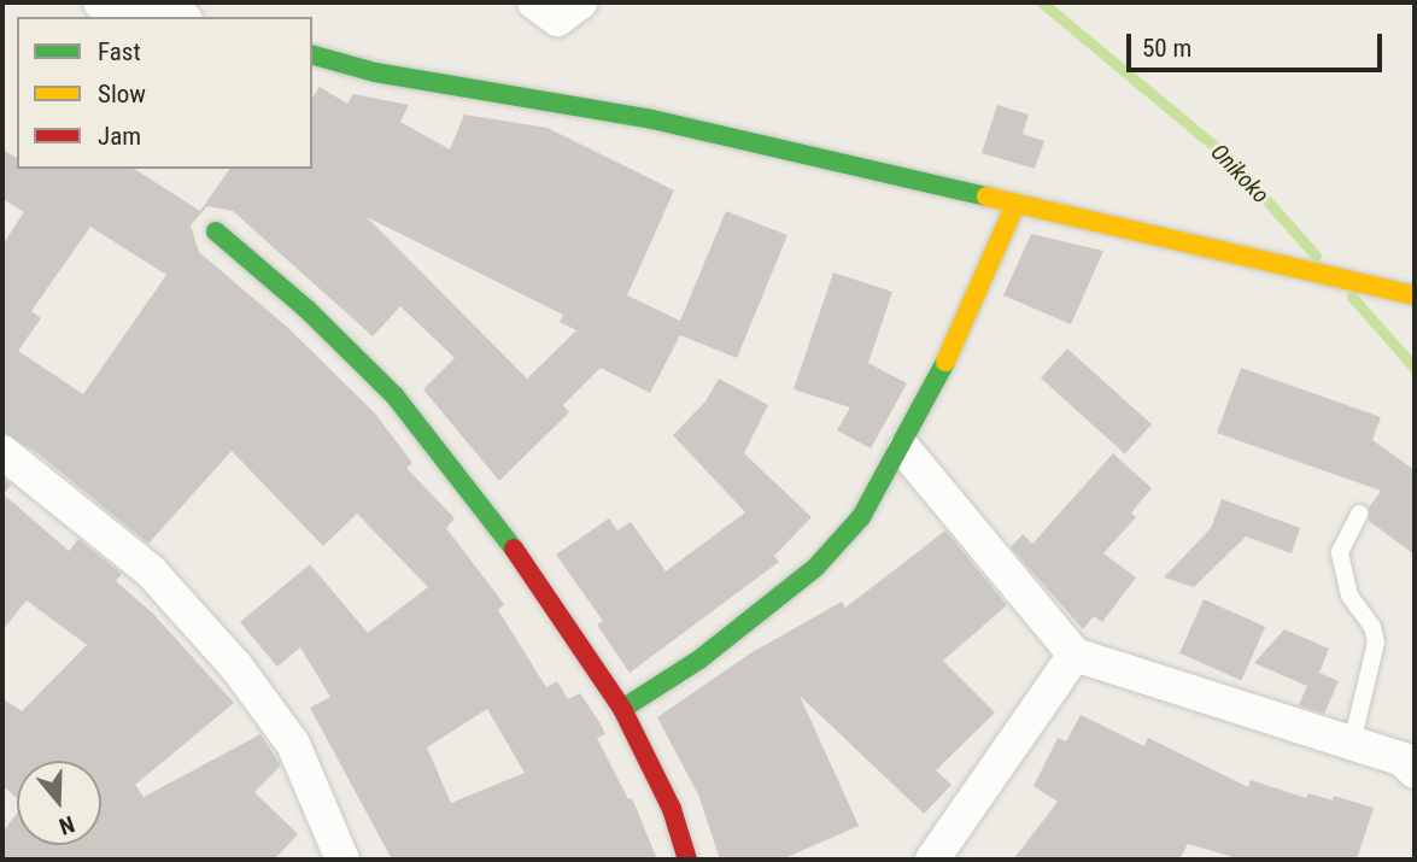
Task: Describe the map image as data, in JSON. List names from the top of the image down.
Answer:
{
  "water": ["Onikoko"],
  "legend": ["Fast", "Slow", "Jam"],
  "scale_bar": "50 m",
  "north": "bottom"
}
